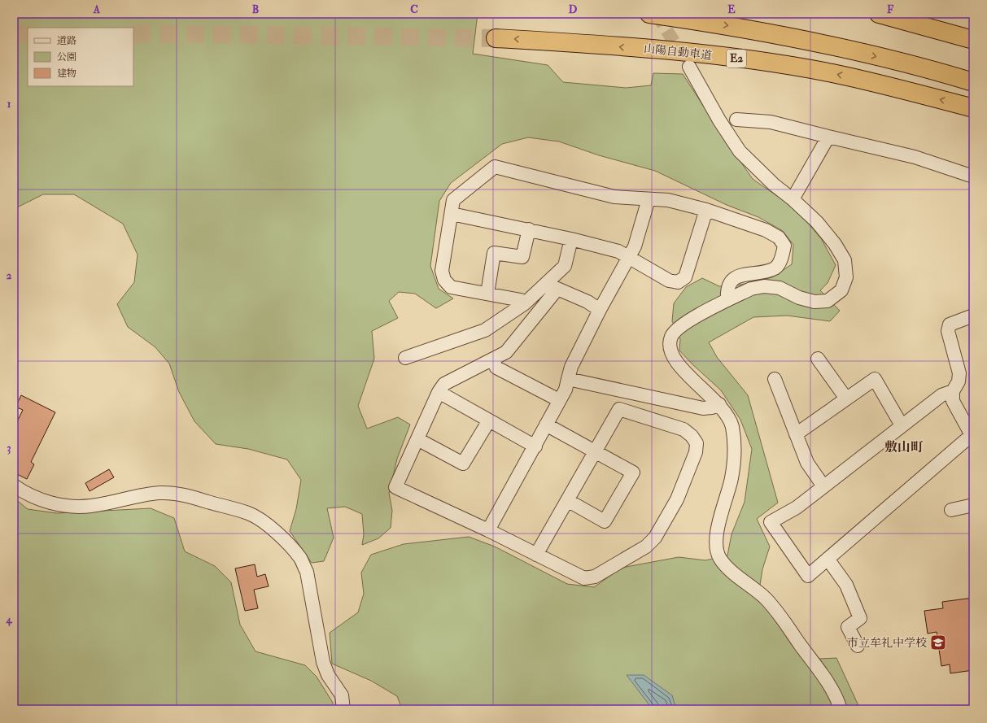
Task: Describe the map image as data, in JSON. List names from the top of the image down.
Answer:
{
  "streets": {
    "highway": ["山陽自動車道", "E2"]
  },
  "districts": ["敷山町"],
  "places": {
    "school or university": ["市立牟礼中学校"]
  },
  "legend": ["道路", "公園", "建物"],
  "grid": {
    "columns": [
      "A",
      "B",
      "C",
      "D",
      "E",
      "F"
    ],
    "rows": [
      "1",
      "2",
      "3",
      "4"
    ]
  }
}
